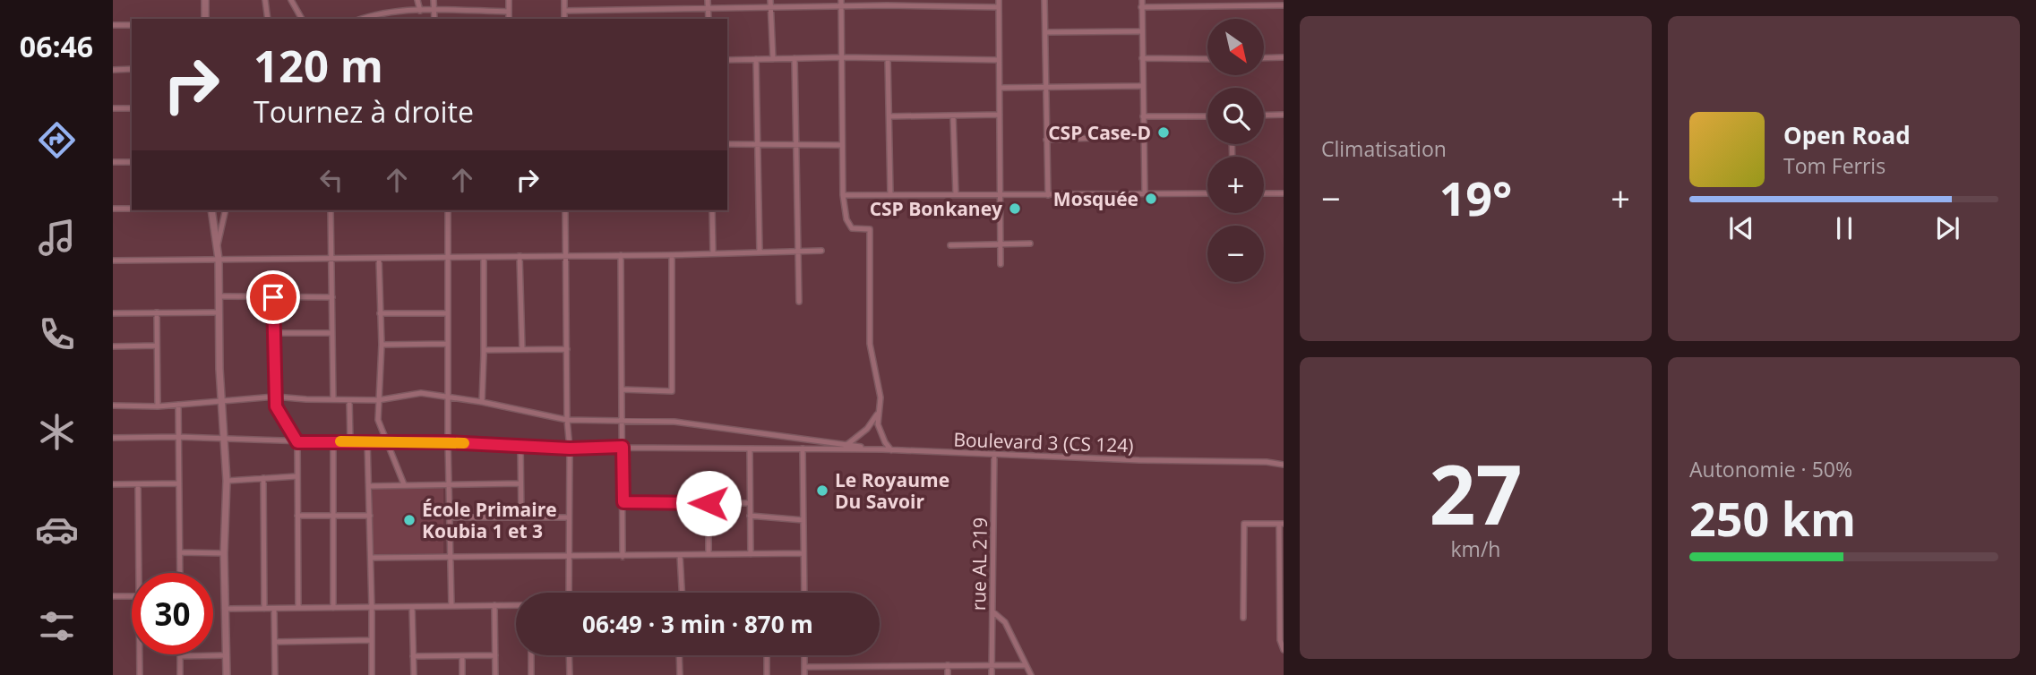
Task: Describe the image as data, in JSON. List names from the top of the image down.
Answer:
{
  "streets": {
    "street": ["Boulevard 3 (CS 124)", "rue AL 219"]
  },
  "crossings": [
    ["Boulevard 3 (CS 124)", "rue AL 219"]
  ],
  "places": [
    "CSP Case-D",
    "Mosquée",
    "CSP Bonkaney",
    "Le Royaume Du Savoir",
    "École Primaire Koubia 1 et 3"
  ],
  "north": "bottom right",
  "page": {
    "tabs": "06:46",
    "tile": [
      "Climatisation",
      ["27", "km/h"],
      ["Autonomie · 50%", "250 km"]
    ],
    "map_buttons": ["+", "−"],
    "turn": ["120 m", "Tournez à droite"],
    "song": ["Open Road", "Tom Ferris"],
    "heat": ["−", "19°", "+"],
    "limit": "30",
    "trip": "06:49 · 3 min · 870 m"
  }
}
